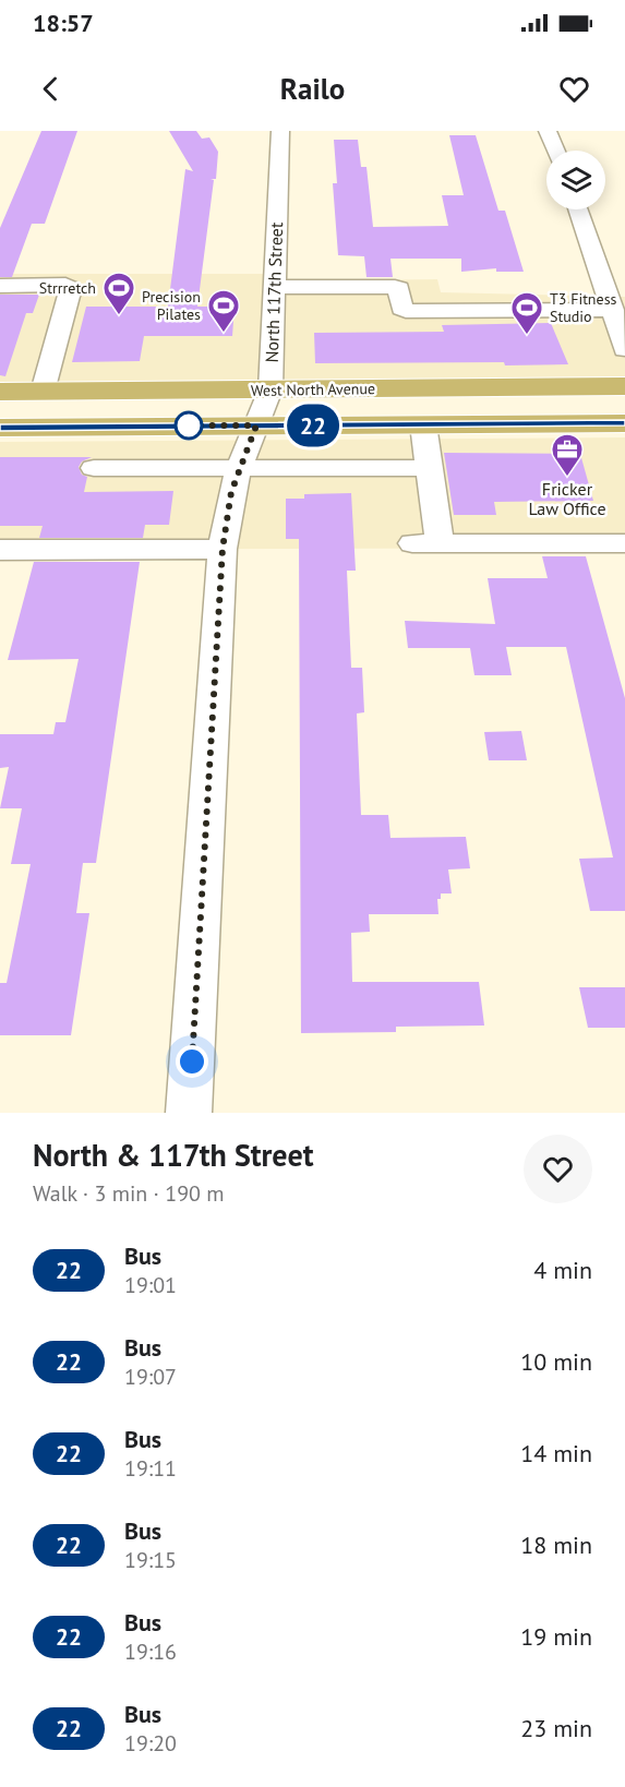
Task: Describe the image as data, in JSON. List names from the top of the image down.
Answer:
{
  "streets": {
    "main road": ["West North Avenue"],
    "street": ["North 117th Street"]
  },
  "crossings": [
    ["North 117th Street", "West North Avenue"]
  ],
  "places": {
    "sports": ["Strrretch", "Precision Pilates", "T3 Fitness Studio"],
    "office": ["Fricker Law Office"]
  },
  "lines": ["bus line 22"],
  "page": {
    "status": "18:57",
    "header": "Railo",
    "on_map": "22",
    "heading": ["North & 117th Street", "Walk · 3 min · 190 m"],
    "list": [
      {
        "mark": "22",
        "name": "Bus",
        "note": "19:01",
        "value": "4 min"
      },
      {
        "mark": "22",
        "name": "Bus",
        "note": "19:07",
        "value": "10 min"
      },
      {
        "mark": "22",
        "name": "Bus",
        "note": "19:11",
        "value": "14 min"
      },
      {
        "mark": "22",
        "name": "Bus",
        "note": "19:15",
        "value": "18 min"
      },
      {
        "mark": "22",
        "name": "Bus",
        "note": "19:16",
        "value": "19 min"
      },
      {
        "mark": "22",
        "name": "Bus",
        "note": "19:20",
        "value": "23 min"
      }
    ]
  }
}
